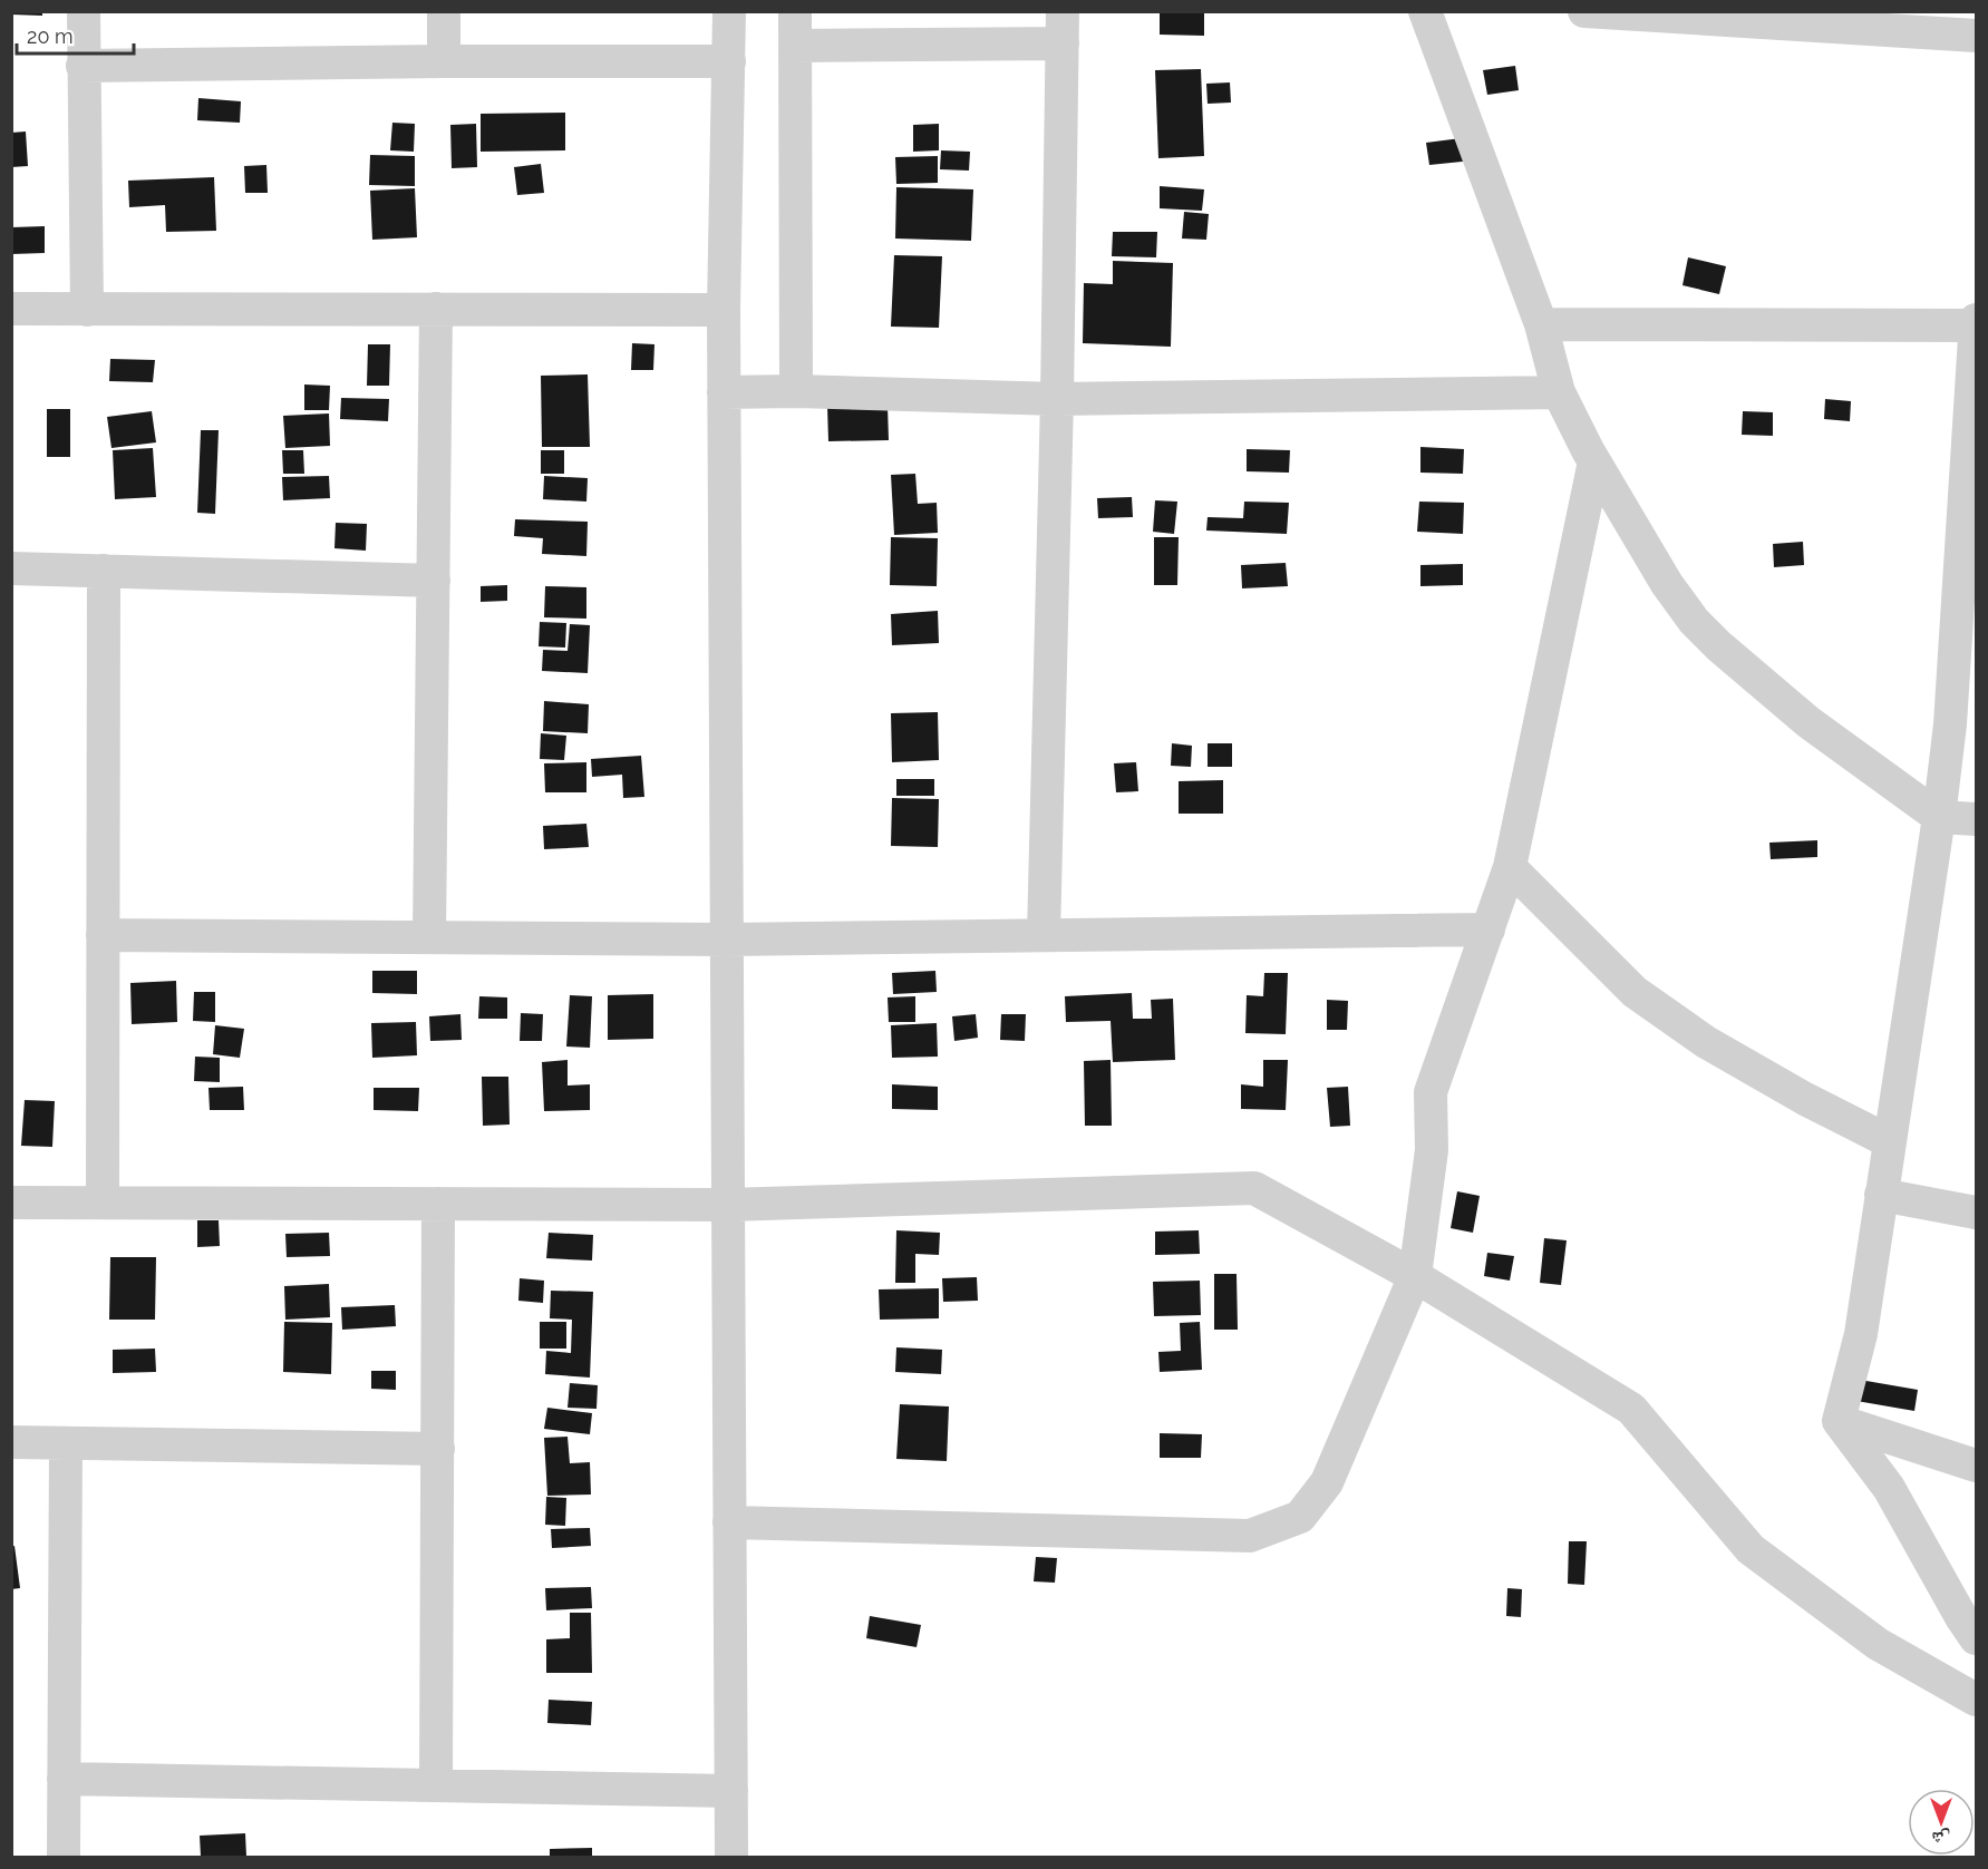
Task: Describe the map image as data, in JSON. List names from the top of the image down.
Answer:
{
  "scale_bar": "20 m",
  "north": "bottom"
}
